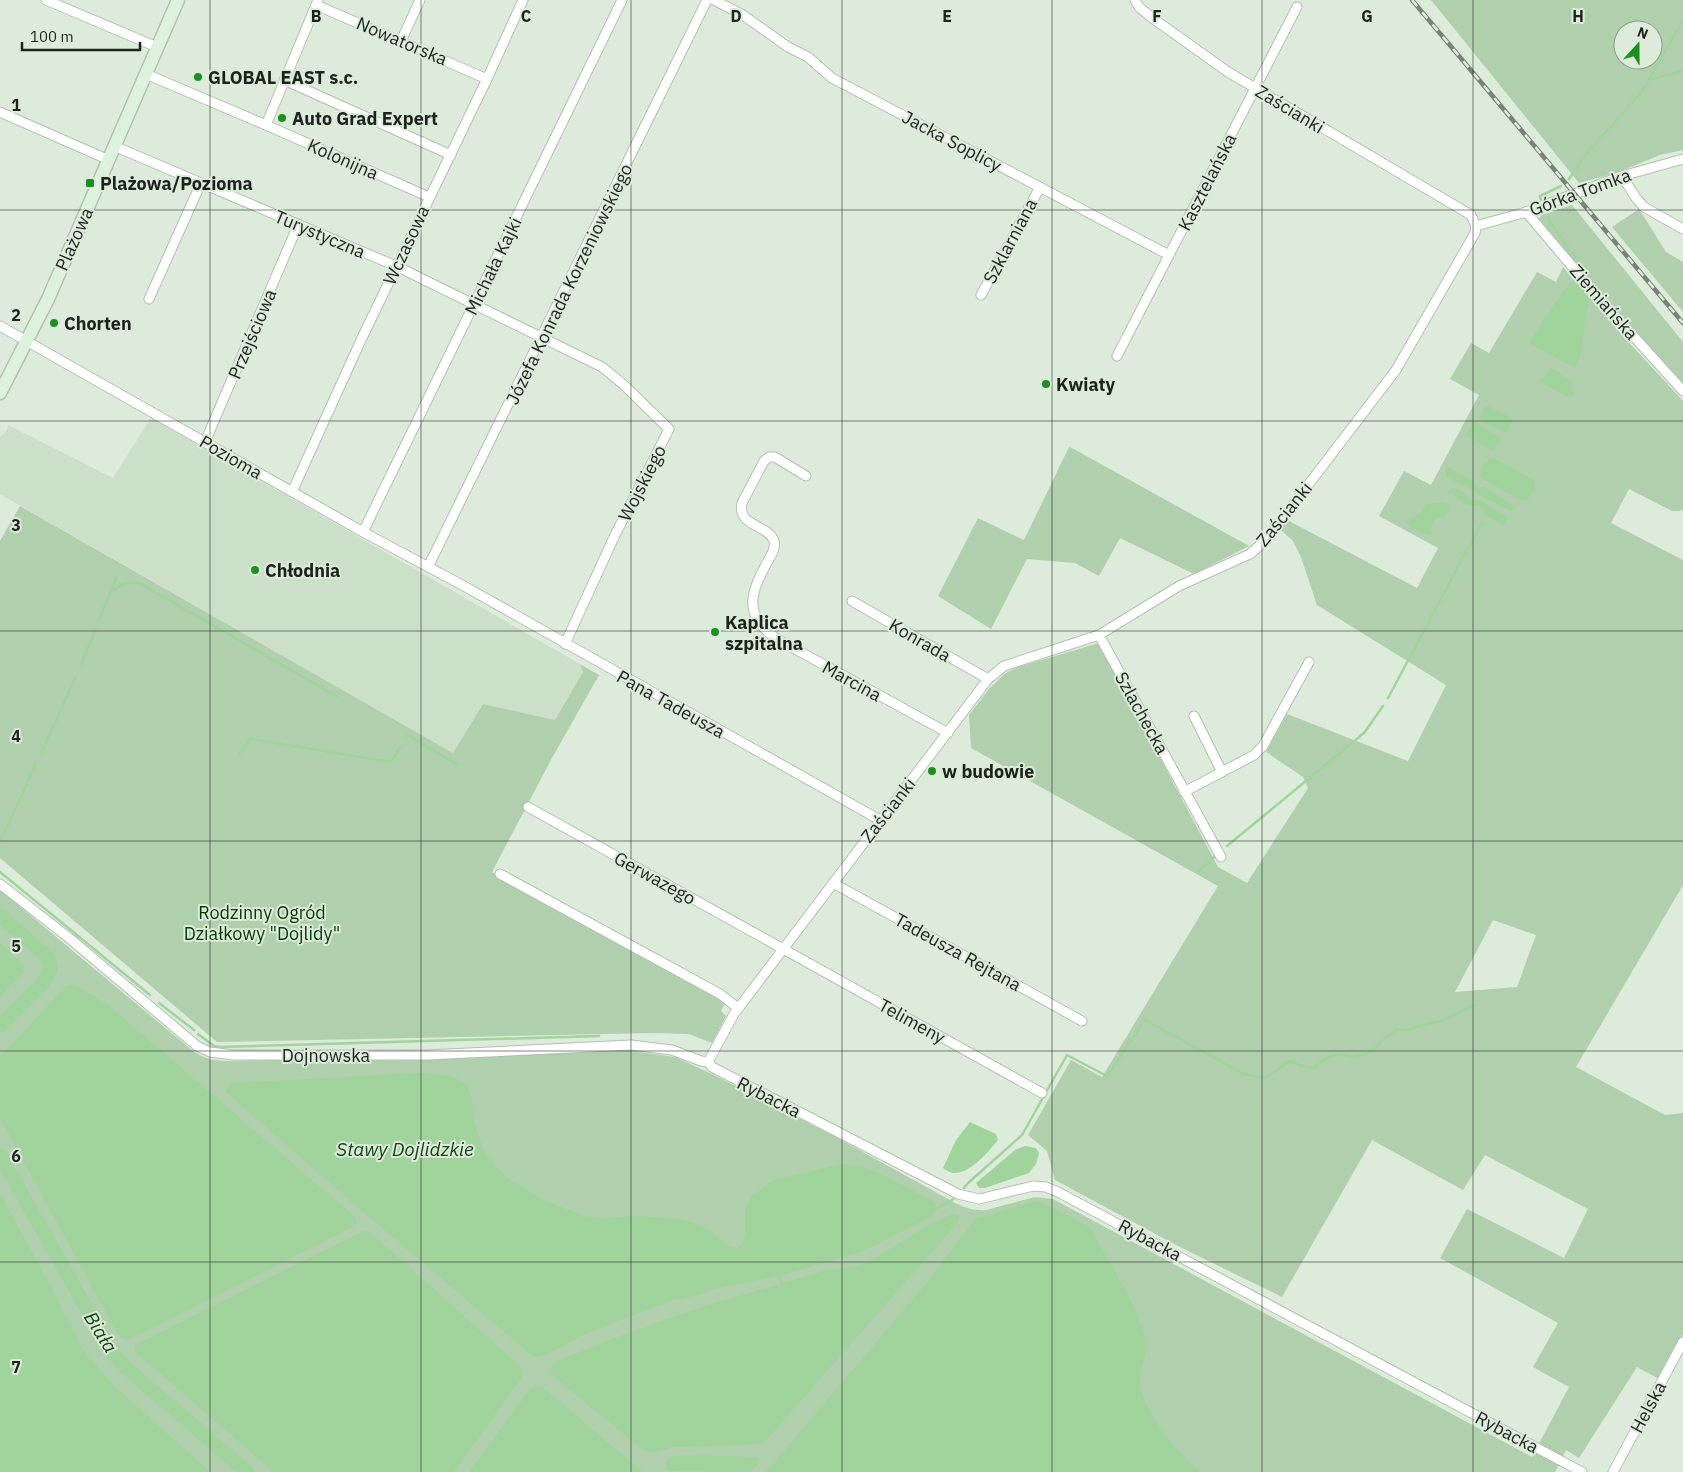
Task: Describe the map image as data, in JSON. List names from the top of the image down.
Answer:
{
  "streets": {
    "street": [
      "Nowatorska",
      "Zaścianki",
      "Jacka Soplicy",
      "Kolonijna",
      "Kasztelańska",
      "Górka Tomka",
      "Turystyczna",
      "Plażowa",
      "Szklarniana",
      "Wczasowa",
      "Michała Kajki",
      "Józefa Konrada Korzeniowskiego",
      "Ziemiańska",
      "Przejściowa",
      "Pozioma",
      "Wojskiego",
      "Konrada",
      "Marcina",
      "Pana Tadeusza",
      "Szlachecka",
      "Gerwazego",
      "Tadeusza Rejtana",
      "Telimeny",
      "Dojnowska",
      "Rybacka",
      "Helska"
    ]
  },
  "crossings": [
    ["Nowatorska", "Wczasowa"],
    ["Zaścianki", "Kasztelańska"],
    ["Zaścianki", "Górka Tomka"],
    ["Zaścianki", "Konrada"],
    ["Zaścianki", "Marcina"],
    ["Zaścianki", "Pana Tadeusza"],
    ["Zaścianki", "Szlachecka"],
    ["Zaścianki", "Gerwazego"],
    ["Zaścianki", "Tadeusza Rejtana"],
    ["Zaścianki", "Telimeny"],
    ["Zaścianki", "Dojnowska"],
    ["Zaścianki", "Rybacka"],
    ["Jacka Soplicy", "Kasztelańska"],
    ["Jacka Soplicy", "Szklarniana"],
    ["Kolonijna", "Plażowa"],
    ["Kolonijna", "Wczasowa"],
    ["Górka Tomka", "Ziemiańska"],
    ["Turystyczna", "Plażowa"],
    ["Turystyczna", "Wczasowa"],
    ["Turystyczna", "Michała Kajki"],
    ["Turystyczna", "Józefa Konrada Korzeniowskiego"],
    ["Turystyczna", "Przejściowa"],
    ["Turystyczna", "Wojskiego"],
    ["Plażowa", "Pozioma"],
    ["Wczasowa", "Pozioma"],
    ["Michała Kajki", "Pozioma"],
    ["Józefa Konrada Korzeniowskiego", "Pozioma"],
    ["Przejściowa", "Pozioma"],
    ["Pozioma", "Pana Tadeusza"],
    ["Wojskiego", "Pana Tadeusza"],
    ["Gerwazego", "Telimeny"],
    ["Dojnowska", "Rybacka"]
  ],
  "water": ["Stawy Dojlidzkie", "Biała"],
  "parks": ["Rodzinny Ogród Działkowy \"Dojlidy\""],
  "places": {
    "other": [
      "GLOBAL EAST s.c.",
      "Auto Grad Expert",
      "Chorten",
      "Kwiaty",
      "Chłodnia",
      "Kaplica szpitalna",
      "w budowie"
    ],
    "transit": ["Plażowa/Pozioma"]
  },
  "scale_bar": "100 m",
  "north": "top",
  "grid": {
    "columns": [
      "B",
      "C",
      "D",
      "E",
      "F",
      "G",
      "H"
    ],
    "rows": [
      "1",
      "2",
      "3",
      "4",
      "5",
      "6",
      "7"
    ]
  }
}
